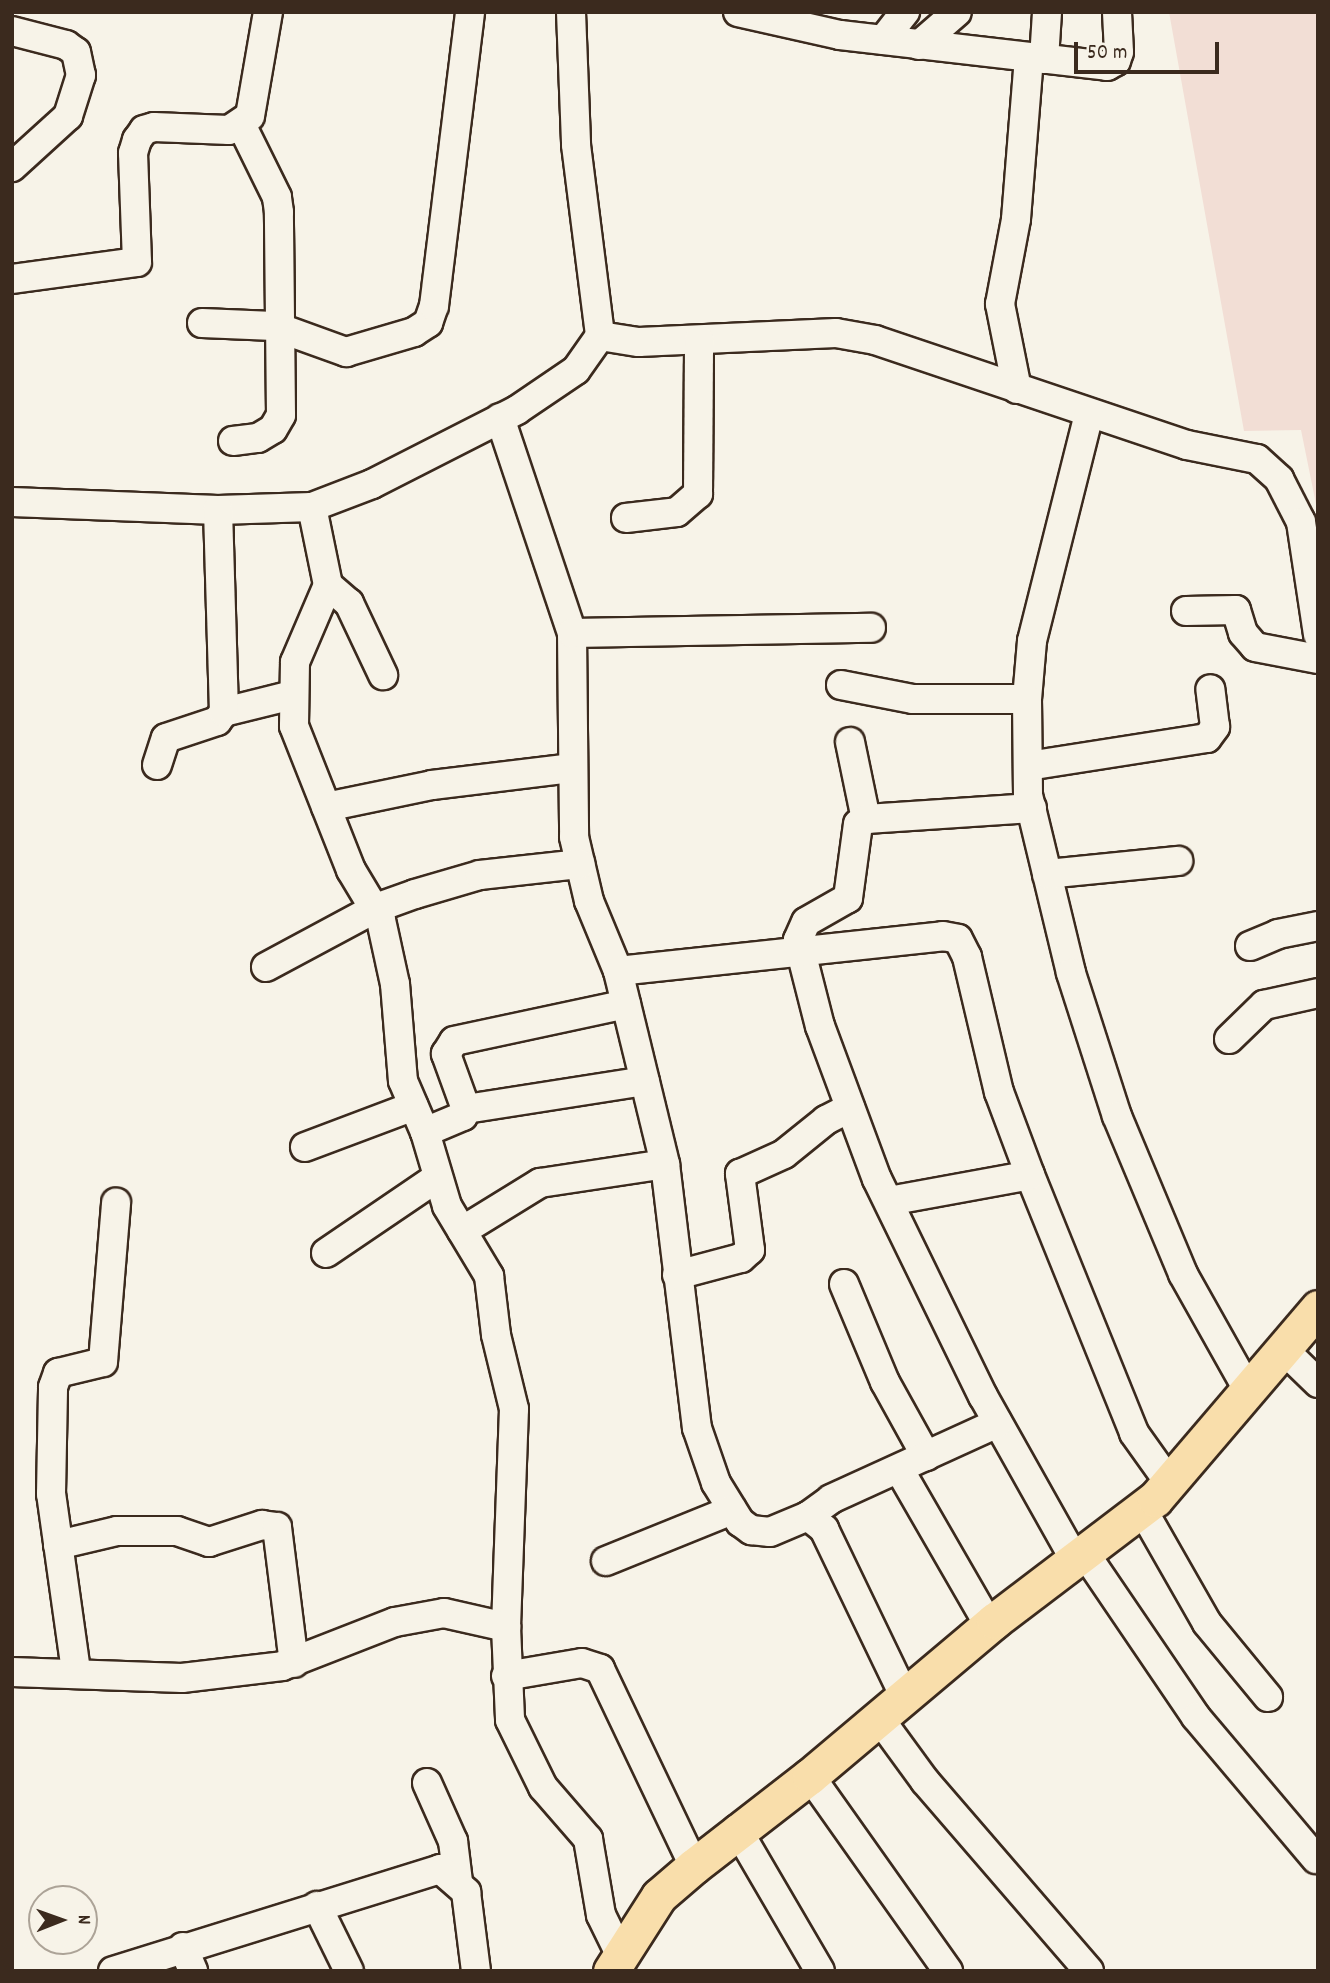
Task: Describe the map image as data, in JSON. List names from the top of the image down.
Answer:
{
  "scale_bar": "50 m",
  "north": "right"
}
